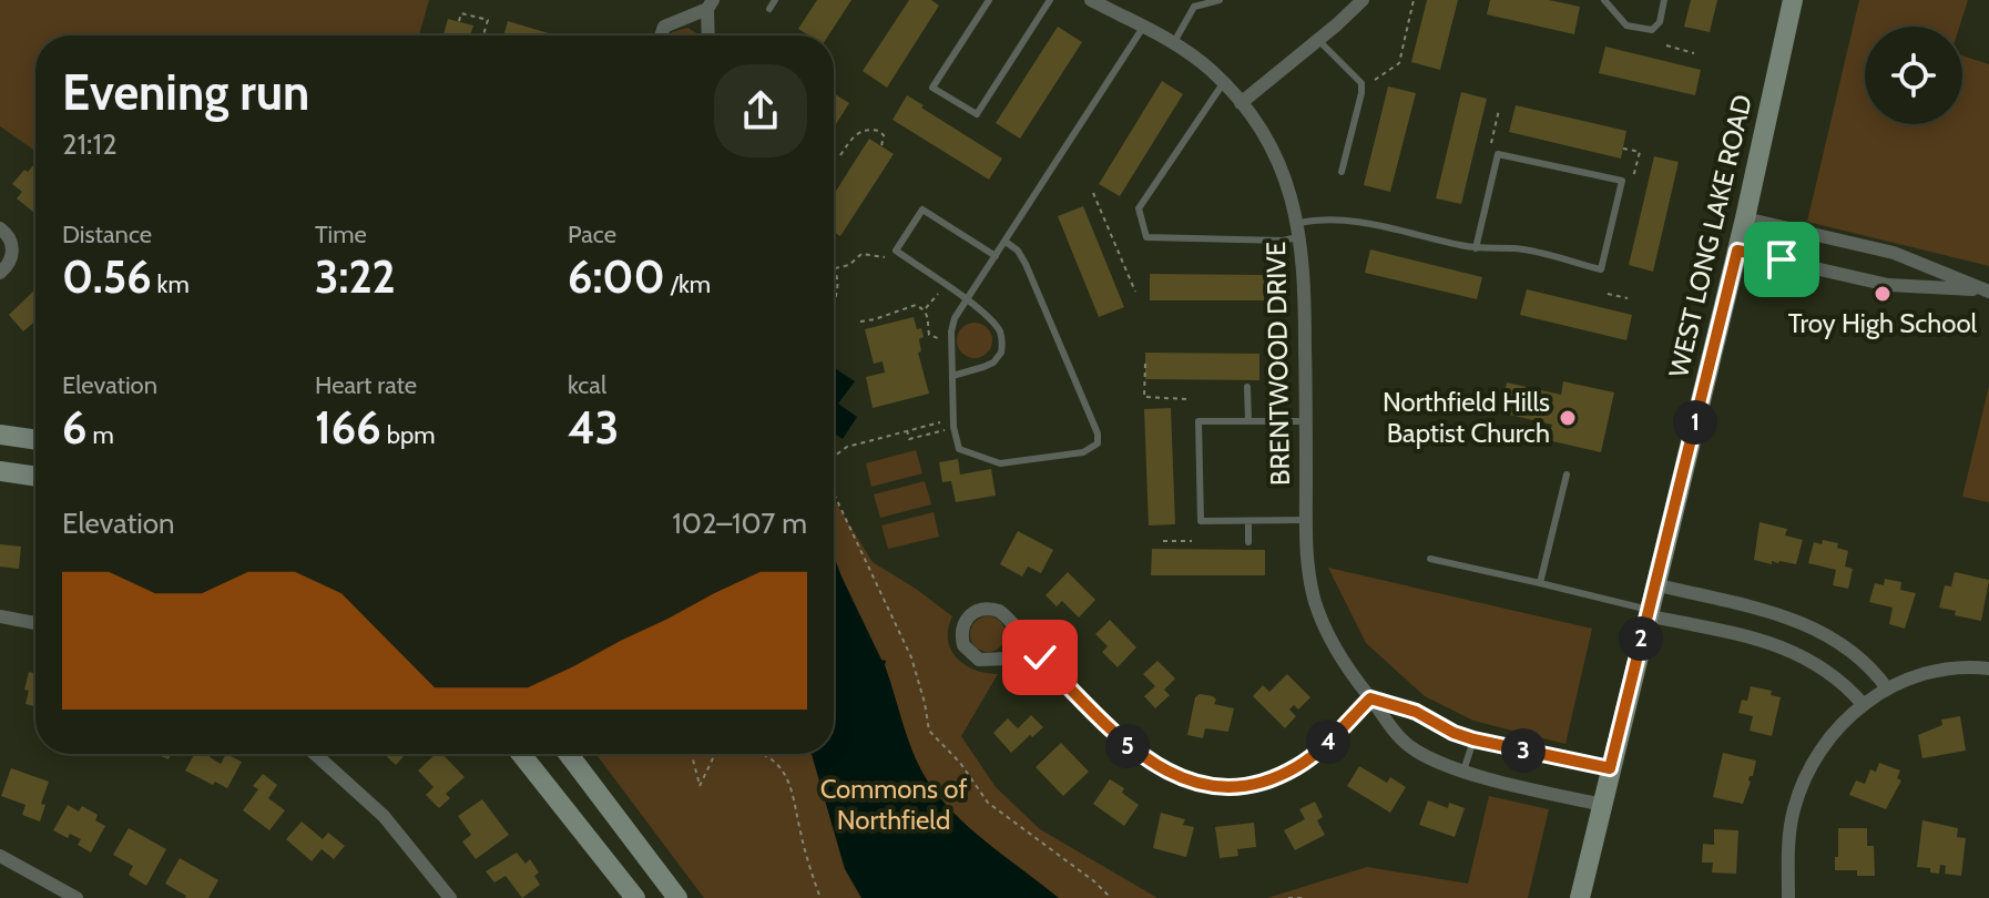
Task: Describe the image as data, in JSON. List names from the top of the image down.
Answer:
{
  "streets": {
    "main road": ["WEST LONG LAKE ROAD"],
    "street": ["BRENTWOOD DRIVE"]
  },
  "crossings": [
    ["WEST LONG LAKE ROAD", "BRENTWOOD DRIVE"]
  ],
  "parks": ["Commons of Northfield"],
  "places": ["Troy High School", "Northfield Hills Baptist Church"],
  "page": {
    "heading": ["Evening run", "21:12"],
    "stats": [
      ["Distance", "0.56 km"],
      ["Time", "3:22"],
      ["Pace", "6:00 /km"],
      ["Elevation", "6 m"],
      ["Heart rate", "166 bpm"],
      ["kcal", "43"]
    ],
    "pins": [
      "1",
      "2",
      "4",
      "5",
      "3"
    ],
    "chart": ["Elevation", "102–107 m"]
  }
}
